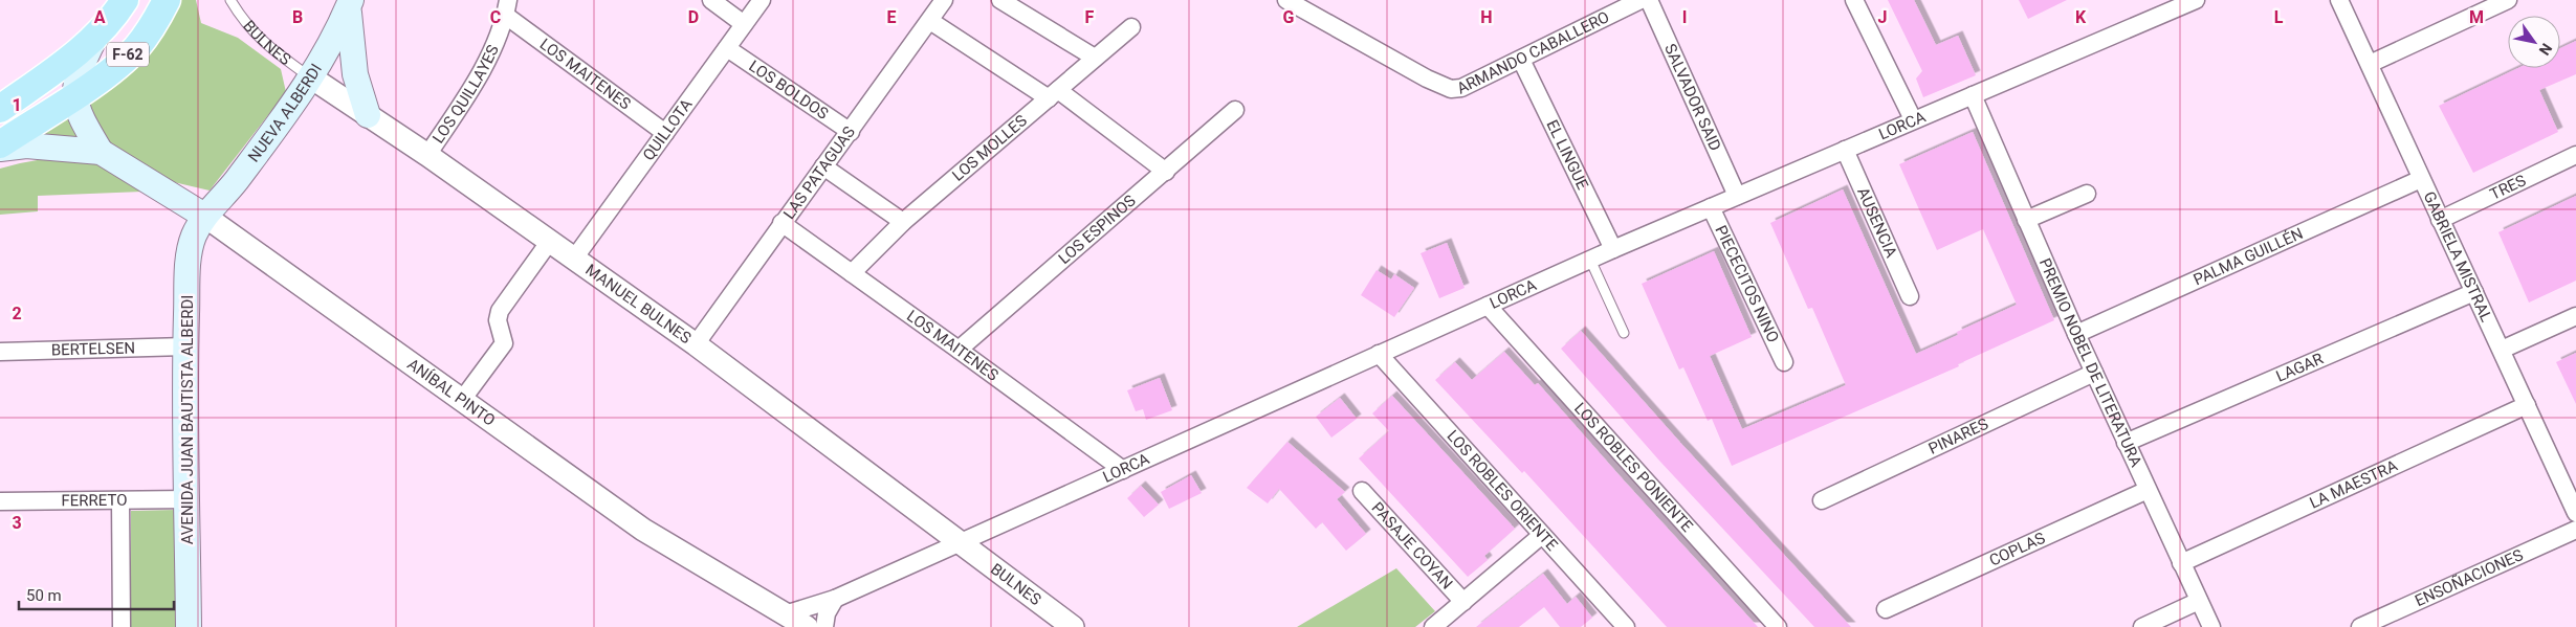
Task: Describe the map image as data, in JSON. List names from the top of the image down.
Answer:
{
  "streets": {
    "main road": [
      "F-62",
      "NUEVA ALBERDI",
      "ANÍBAL PINTO",
      "AVENIDA JUAN BAUTISTA ALBERDI"
    ],
    "street": [
      "BULNES",
      "ARMANDO CABALLERO",
      "LOS MAITENES",
      "LOS BOLDOS",
      "LOS QUILLAYES",
      "SALVADOR SAID",
      "LORCA",
      "QUILLOTA",
      "LOS MOLLES",
      "EL LINGUE",
      "LAS PATAGUAS",
      "TRES",
      "AUSENCIA",
      "LOS ESPINOS",
      "PALMA GUILLÉN",
      "GABRIELA MISTRAL",
      "PIECECITOS NINO",
      "MANUEL BULNES",
      "BERTELSEN",
      "PREMIO NOBEL DE LITERATURA",
      "LAGAR",
      "PINARES",
      "LOS ROBLES PONIENTE",
      "LA MAESTRA",
      "LOS ROBLES ORIENTE",
      "FERRETO",
      "PASAJE COYAN",
      "COPLAS",
      "ENSOÑACIONES"
    ]
  },
  "crossings": [
    ["BULNES", "NUEVA ALBERDI"],
    ["BULNES", "LORCA"],
    ["BULNES", "MANUEL BULNES"],
    ["ARMANDO CABALLERO", "EL LINGUE"],
    ["F-62", "ANÍBAL PINTO"],
    ["LOS MAITENES", "LOS QUILLAYES"],
    ["LOS MAITENES", "LORCA"],
    ["LOS MAITENES", "QUILLOTA"],
    ["LOS MAITENES", "LOS MOLLES"],
    ["LOS MAITENES", "LAS PATAGUAS"],
    ["LOS MAITENES", "LOS ESPINOS"],
    ["LOS BOLDOS", "QUILLOTA"],
    ["LOS BOLDOS", "LAS PATAGUAS"],
    ["LOS QUILLAYES", "MANUEL BULNES"],
    ["SALVADOR SAID", "LORCA"],
    ["NUEVA ALBERDI", "MANUEL BULNES"],
    ["NUEVA ALBERDI", "ANÍBAL PINTO"],
    ["NUEVA ALBERDI", "AVENIDA JUAN BAUTISTA ALBERDI"],
    ["LORCA", "EL LINGUE"],
    ["LORCA", "AUSENCIA"],
    ["LORCA", "PIECECITOS NINO"],
    ["LORCA", "MANUEL BULNES"],
    ["LORCA", "PREMIO NOBEL DE LITERATURA"],
    ["LORCA", "ANÍBAL PINTO"],
    ["LORCA", "LOS ROBLES PONIENTE"],
    ["LORCA", "LOS ROBLES ORIENTE"],
    ["QUILLOTA", "MANUEL BULNES"],
    ["LAS PATAGUAS", "MANUEL BULNES"],
    ["TRES", "GABRIELA MISTRAL"],
    ["PALMA GUILLÉN", "GABRIELA MISTRAL"],
    ["PALMA GUILLÉN", "PREMIO NOBEL DE LITERATURA"],
    ["GABRIELA MISTRAL", "LAGAR"],
    ["GABRIELA MISTRAL", "LA MAESTRA"],
    ["BERTELSEN", "AVENIDA JUAN BAUTISTA ALBERDI"],
    ["PREMIO NOBEL DE LITERATURA", "LAGAR"],
    ["PREMIO NOBEL DE LITERATURA", "PINARES"],
    ["PREMIO NOBEL DE LITERATURA", "LA MAESTRA"],
    ["PREMIO NOBEL DE LITERATURA", "COPLAS"],
    ["ANÍBAL PINTO", "AVENIDA JUAN BAUTISTA ALBERDI"],
    ["AVENIDA JUAN BAUTISTA ALBERDI", "FERRETO"]
  ],
  "scale_bar": "50 m",
  "north": "bottom right",
  "grid": {
    "columns": [
      "A",
      "B",
      "C",
      "D",
      "E",
      "F",
      "G",
      "H",
      "I",
      "J",
      "K",
      "L",
      "M"
    ],
    "rows": ["1", "2", "3"]
  }
}
